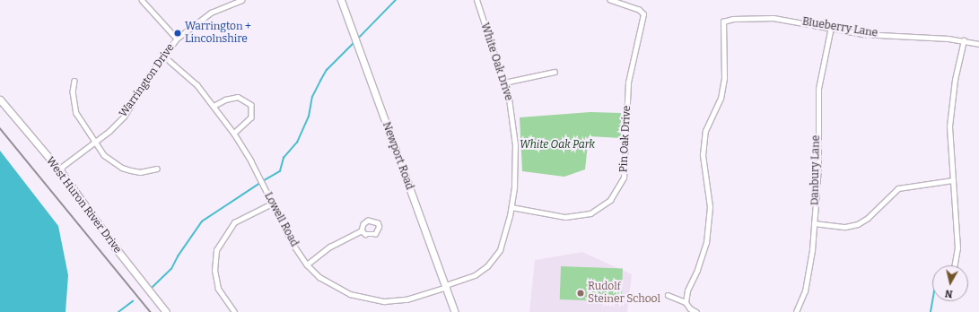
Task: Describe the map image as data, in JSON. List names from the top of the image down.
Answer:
{
  "streets": {
    "street": [
      "Blueberry Lane",
      "White Oak Drive",
      "Warrington Drive",
      "Pin Oak Drive",
      "Newport Road",
      "Danbury Lane",
      "West Huron River Drive",
      "Lowell Road"
    ]
  },
  "crossings": [
    ["Blueberry Lane", "Danbury Lane"],
    ["White Oak Drive", "Pin Oak Drive"],
    ["White Oak Drive", "Newport Road"],
    ["White Oak Drive", "Lowell Road"],
    ["Warrington Drive", "West Huron River Drive"],
    ["Warrington Drive", "Lowell Road"],
    ["Newport Road", "Lowell Road"]
  ],
  "parks": ["White Oak Park"],
  "places": ["Warrington + Lincolnshire", "Rudolf Steiner School"],
  "north": "bottom"
}
